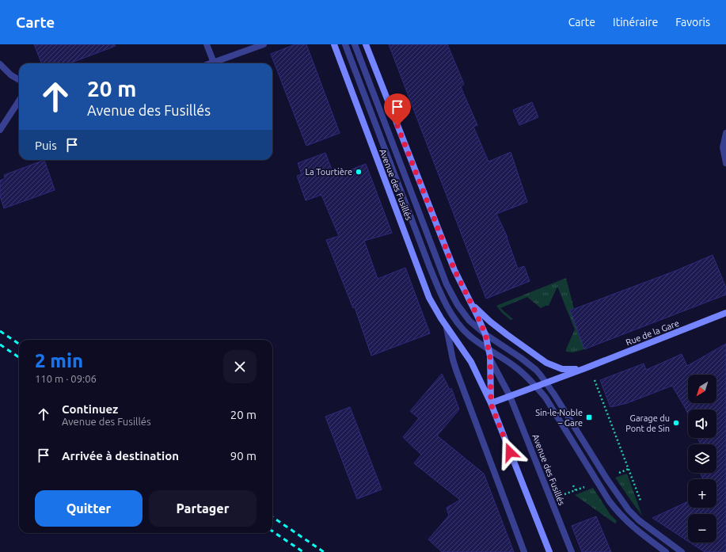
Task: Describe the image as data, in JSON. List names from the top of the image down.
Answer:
{
  "streets": {
    "main road": ["Avenue des Fusillés", "Rue de la Gare"]
  },
  "crossings": [
    ["Avenue des Fusillés", "Rue de la Gare"]
  ],
  "places": {
    "other": ["La Tourtière", "Garage du Pont de Sin"],
    "transit": ["Sin-le-Noble – Gare"]
  },
  "north": "bottom left",
  "page": {
    "header": "Carte",
    "nav": ["Carte", "Itinéraire", "Favoris"],
    "turn": ["20 m", "Avenue des Fusillés"],
    "then": "Puis",
    "heading": ["2 min", "110 m · 09:06"],
    "map_buttons": ["+", "−"],
    "list": [
      {
        "name": "Continuez",
        "note": "Avenue des Fusillés",
        "value": "20 m"
      },
      {
        "name": "Arrivée à destination",
        "value": "90 m"
      }
    ],
    "buttons": ["Quitter", "Partager"]
  }
}
